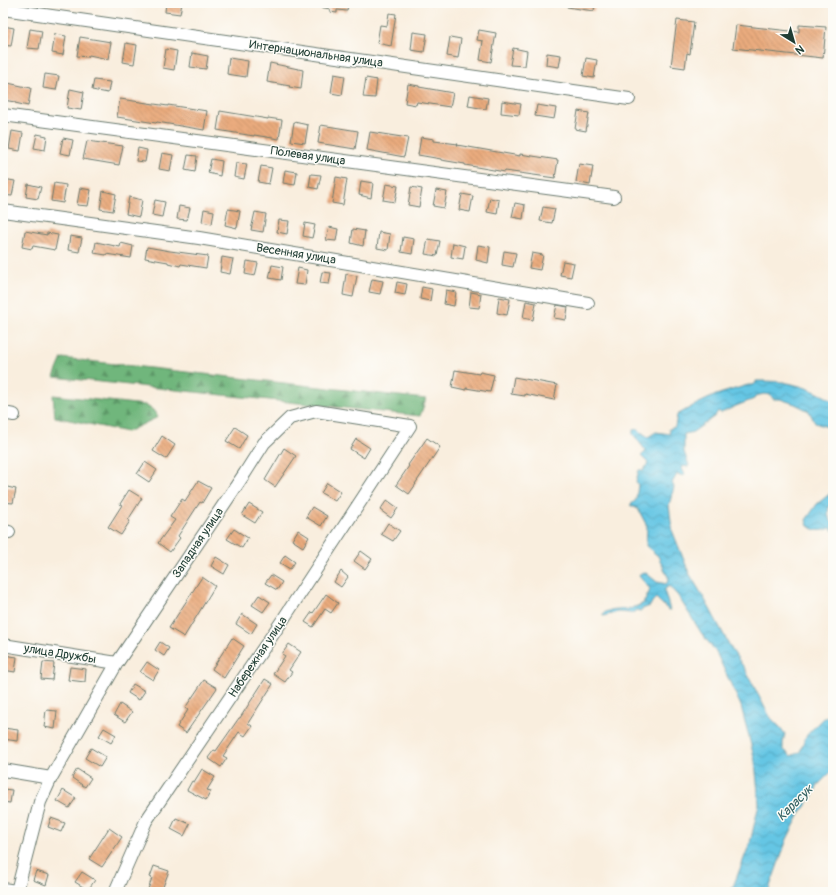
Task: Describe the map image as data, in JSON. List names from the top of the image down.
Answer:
{
  "streets": {
    "street": [
      "Интернациональная улица",
      "Полевая улица",
      "Весенняя улица",
      "Западная улица",
      "улица Дружбы",
      "Набережная улица"
    ]
  },
  "crossings": [
    ["Западная улица", "улица Дружбы"],
    ["Западная улица", "Набережная улица"]
  ],
  "water": ["Карасук"],
  "north": "bottom right"
}
